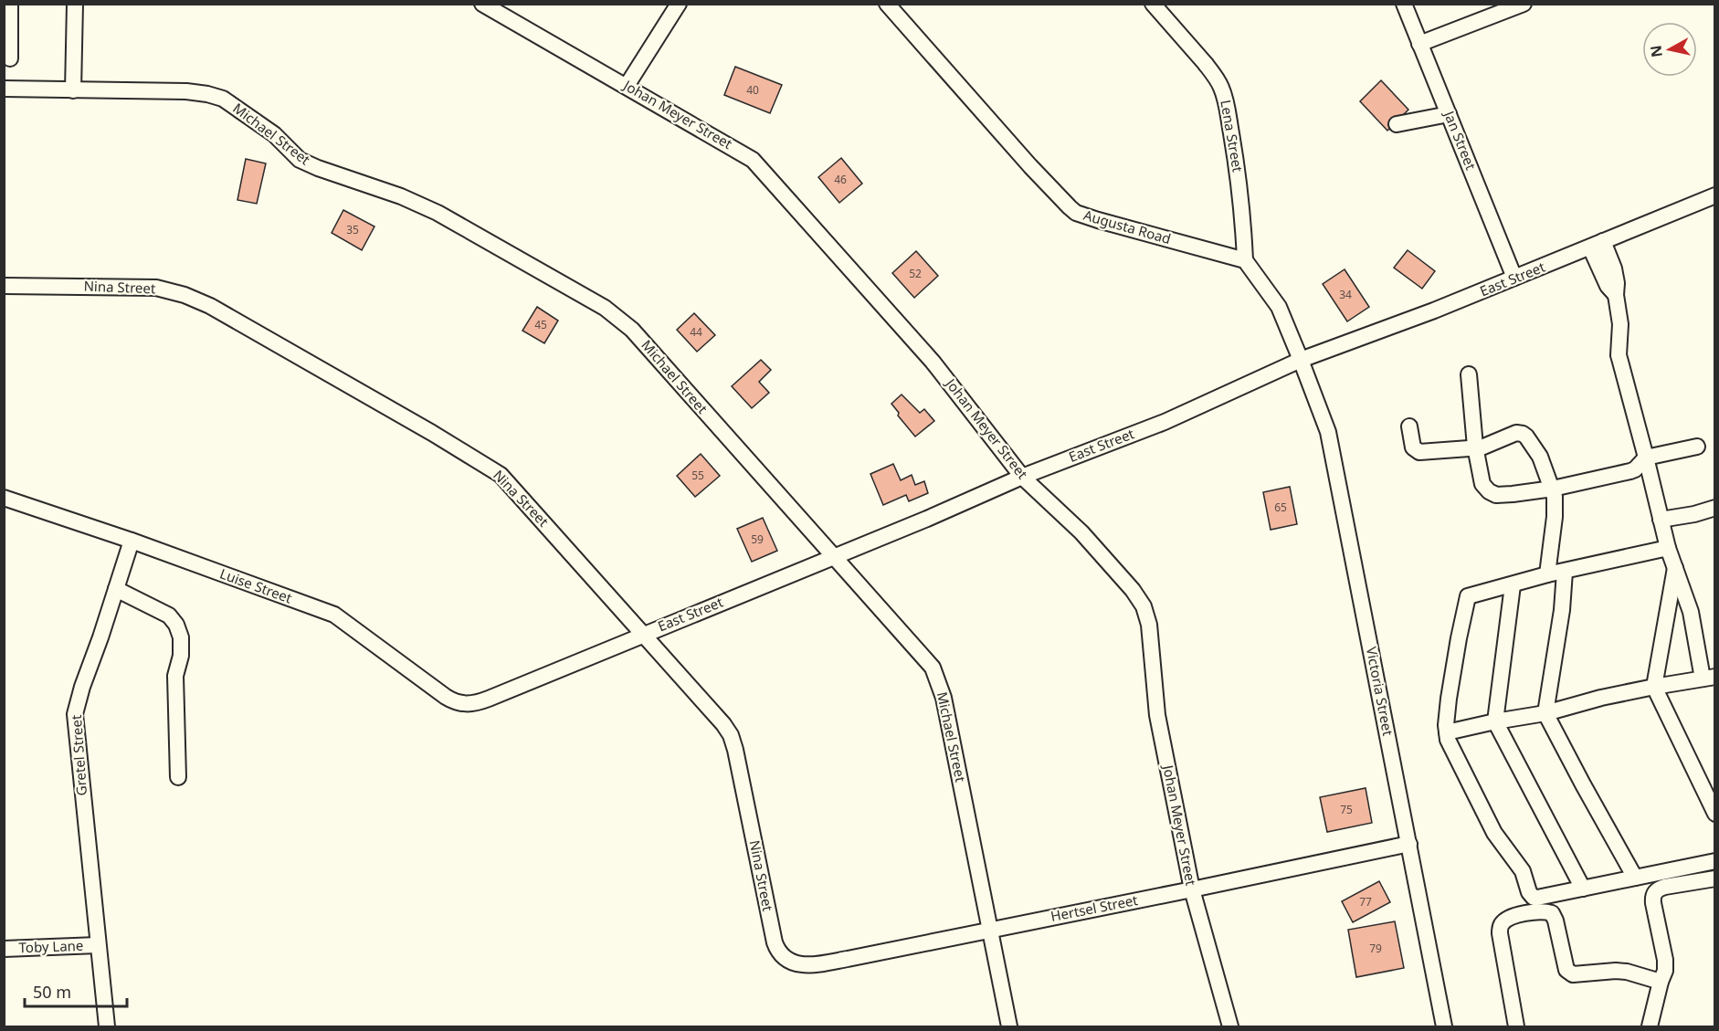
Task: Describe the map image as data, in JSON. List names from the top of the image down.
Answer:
{
  "streets": {
    "street": [
      "Johan Meyer Street",
      "Michael Street",
      "Lena Street",
      "Jan Street",
      "Augusta Road",
      "East Street",
      "Nina Street",
      "Luise Street",
      "Victoria Street",
      "Gretel Street",
      "Hertsel Street",
      "Toby Lane"
    ]
  },
  "crossings": [
    ["Johan Meyer Street", "East Street"],
    ["Johan Meyer Street", "Hertsel Street"],
    ["Michael Street", "East Street"],
    ["Michael Street", "Hertsel Street"],
    ["Lena Street", "Augusta Road"],
    ["Jan Street", "East Street"],
    ["East Street", "Nina Street"],
    ["East Street", "Luise Street"],
    ["East Street", "Victoria Street"],
    ["Nina Street", "Hertsel Street"],
    ["Luise Street", "Gretel Street"],
    ["Victoria Street", "Hertsel Street"],
    ["Gretel Street", "Toby Lane"]
  ],
  "house_numbers": [
    "40",
    "46",
    "35",
    "52",
    "34",
    "45",
    "44",
    "55",
    "65",
    "59",
    "75",
    "77",
    "79"
  ],
  "scale_bar": "50 m",
  "north": "left"
}
